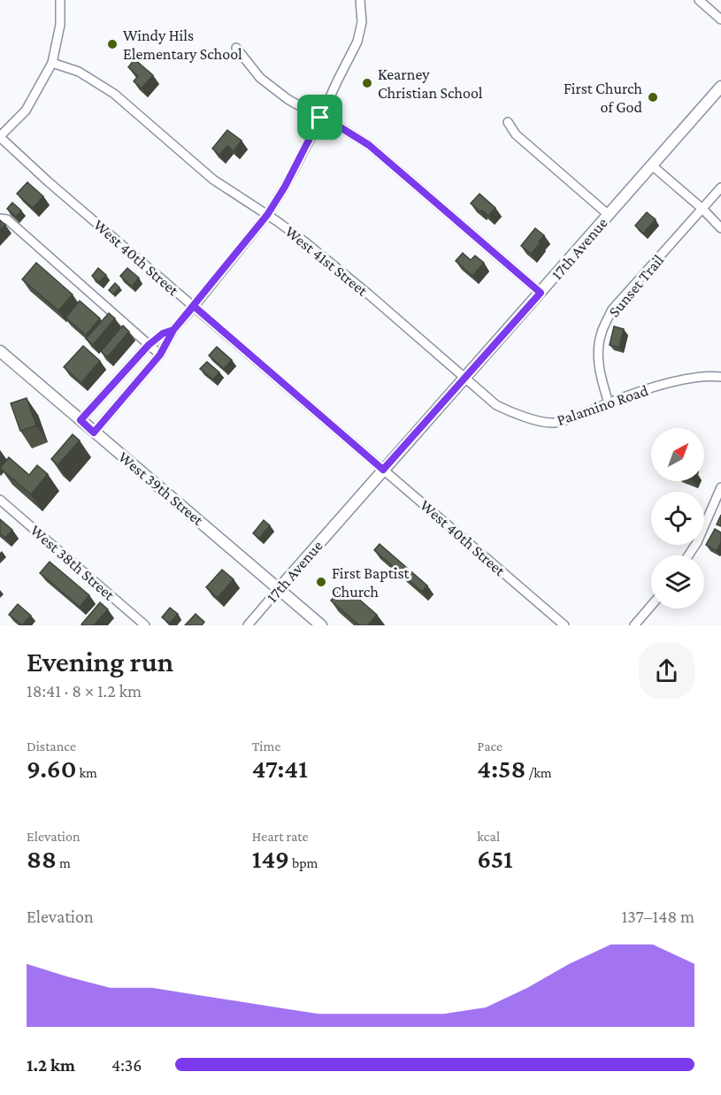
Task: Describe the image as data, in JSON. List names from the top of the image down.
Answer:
{
  "streets": {
    "main road": ["17th Avenue", "West 39th Street"],
    "street": [
      "West 40th Street",
      "West 41st Street",
      "Sunset Trail",
      "Palamino Road",
      "West 38th Street"
    ]
  },
  "crossings": [
    ["17th Avenue", "West 40th Street"],
    ["17th Avenue", "West 41st Street"],
    ["17th Avenue", "Palamino Road"],
    ["17th Avenue", "West 39th Street"],
    ["West 41st Street", "Palamino Road"],
    ["Sunset Trail", "Palamino Road"]
  ],
  "places": [
    "Windy Hils Elementary School",
    "Kearney Christian School",
    "First Church of God",
    "First Baptist Church"
  ],
  "north": "top right",
  "page": {
    "heading": ["Evening run", "18:41 · 8 × 1.2 km"],
    "stats": [
      ["Distance", "9.60 km"],
      ["Time", "47:41"],
      ["Pace", "4:58 /km"],
      ["Elevation", "88 m"],
      ["Heart rate", "149 bpm"],
      ["kcal", "651"]
    ],
    "chart": ["Elevation", "137–148 m"],
    "list": [
      {
        "name": "1.2 km",
        "note": "4:36"
      }
    ]
  }
}
